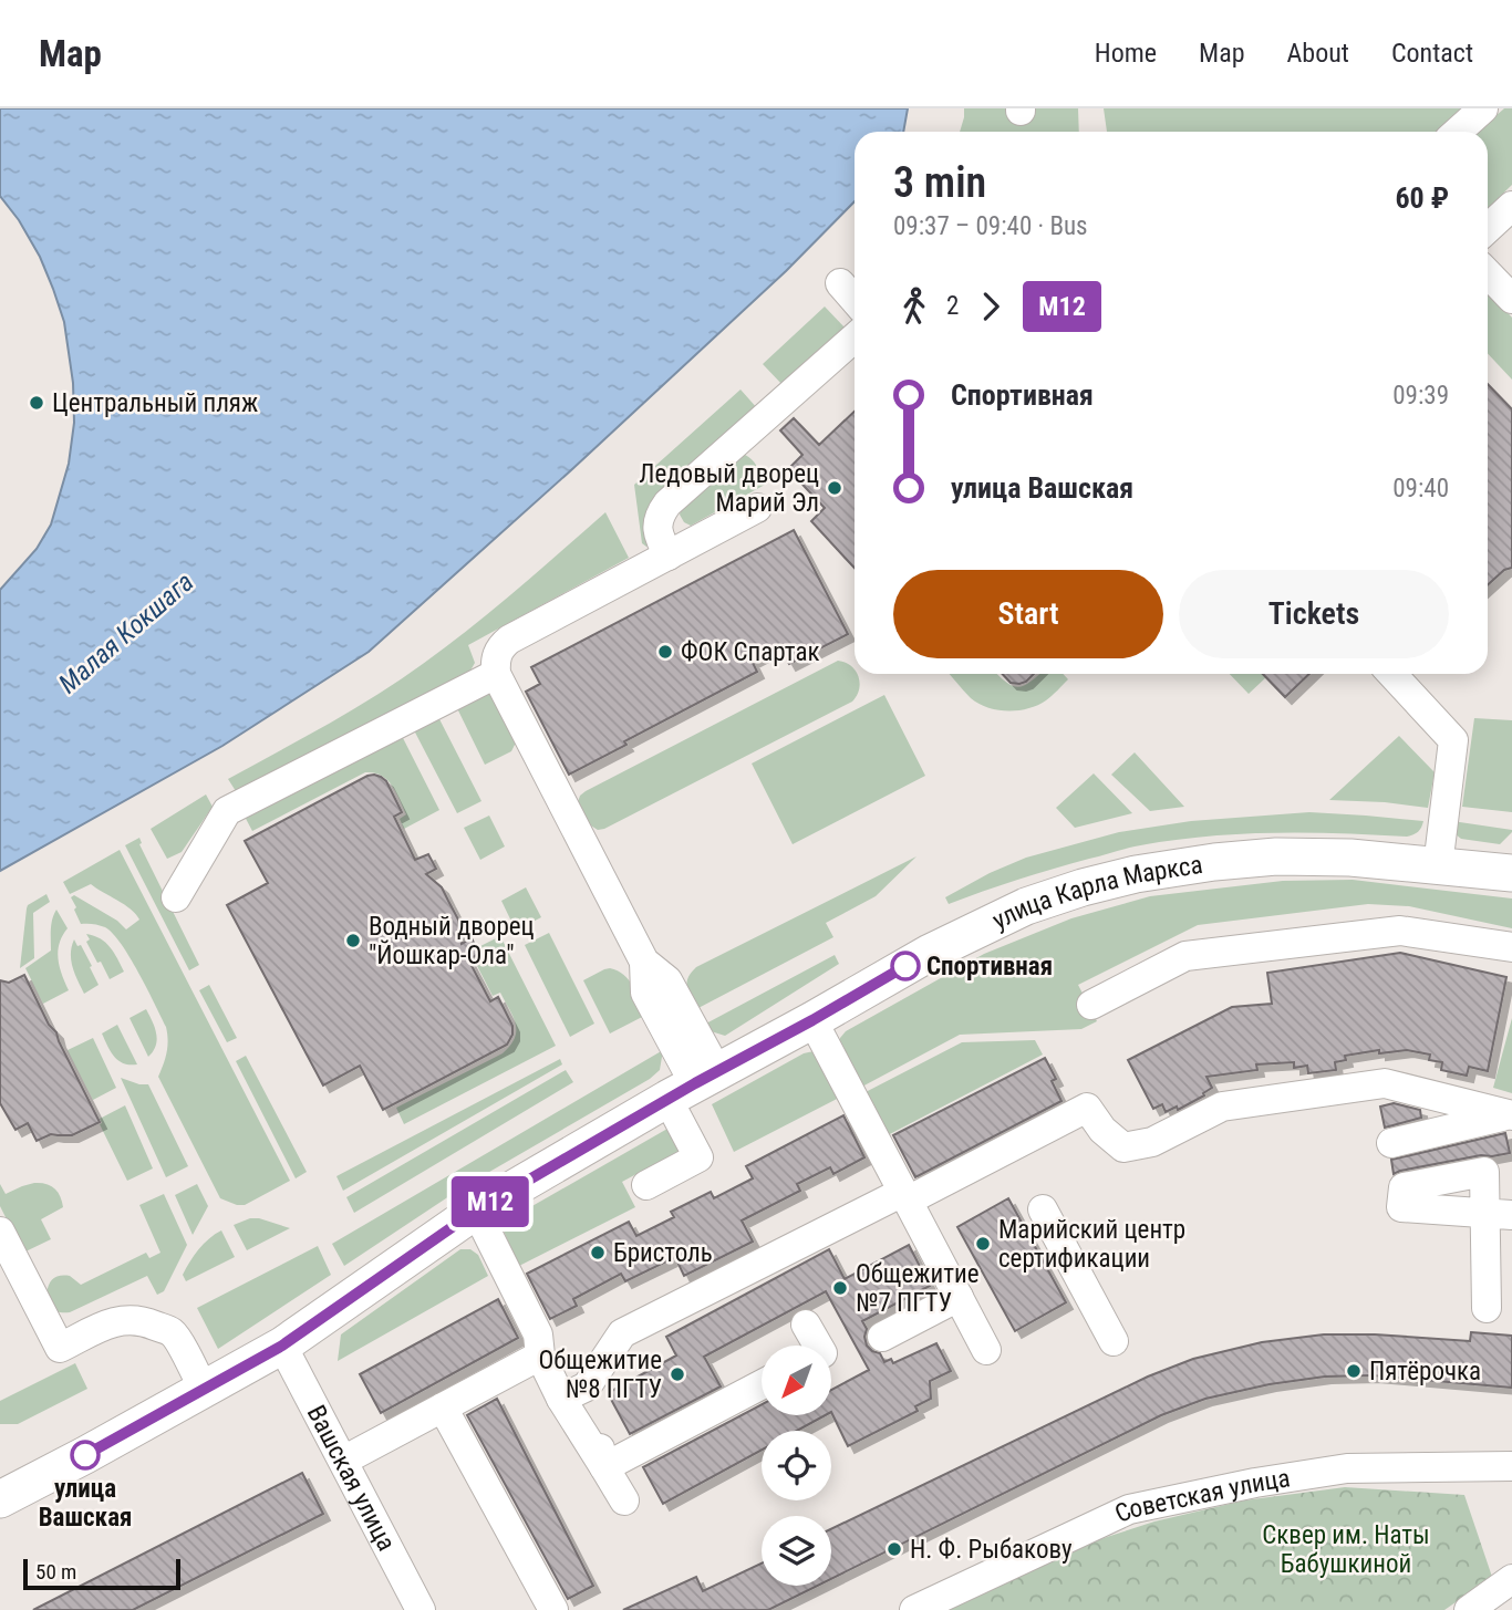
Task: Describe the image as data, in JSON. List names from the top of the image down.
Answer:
{
  "streets": {
    "main road": ["улица Карла Маркса"],
    "street": ["Вашская улица", "Советская улица"]
  },
  "crossings": [
    ["улица Карла Маркса", "Вашская улица"]
  ],
  "water": ["Малая Кокшага"],
  "parks": ["Сквер им. Наты Бабушкиной"],
  "places": [
    "Центральный пляж",
    "Ледовый дворец Марий Эл",
    "ФОК Спартак",
    "Водный дворец \"Йошкар-Ола\"",
    "Спортивная",
    "Марийский центр сертификации",
    "Бристоль",
    "Общежитие №7 ПГТУ",
    "Пятёрочка",
    "Общежитие №8 ПГТУ",
    "улица Вашская",
    "Н. Ф. Рыбакову"
  ],
  "lines": ["bus line М12"],
  "scale_bar": "50 m",
  "north": "bottom left",
  "page": {
    "header": "Map",
    "nav": [
      "Home",
      "Map",
      "About",
      "Contact"
    ],
    "on_map": "М12",
    "heading": ["3 min", "09:37 – 09:40 · Bus", "60 ₽"],
    "legs": ["2", "М12"],
    "list": [
      {
        "name": "Спортивная",
        "value": "09:39"
      },
      {
        "name": "улица Вашская",
        "value": "09:40"
      }
    ],
    "buttons": ["Start", "Tickets"],
    "scale": "50 m"
  }
}
